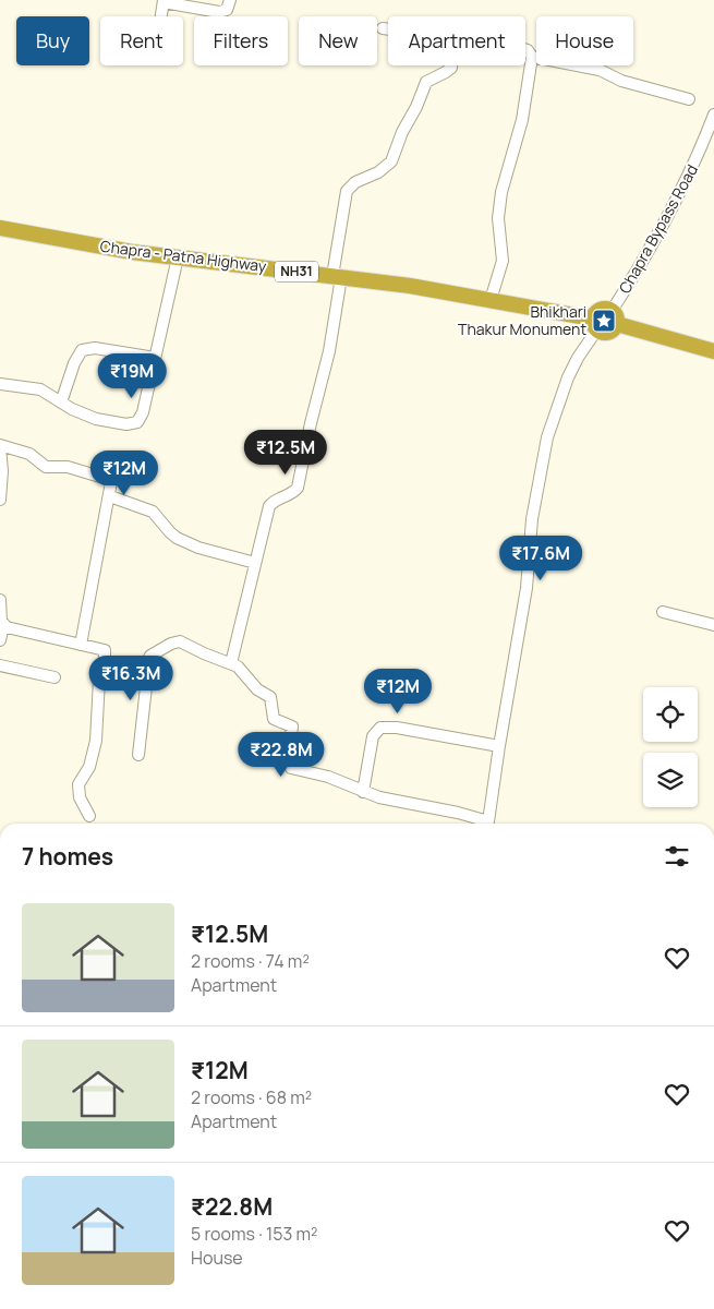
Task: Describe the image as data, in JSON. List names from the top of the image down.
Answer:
{
  "streets": {
    "highway": ["Chapra - Patna Highway", "NH31"],
    "street": ["Chapra Bypass Road"]
  },
  "crossings": [
    ["Chapra Bypass Road", "Chapra - Patna Highway"]
  ],
  "places": {
    "place": ["Bhikhari Thakur Monument"]
  },
  "page": {
    "chip": [
      "Buy",
      "Rent",
      "Filters",
      "New",
      "Apartment",
      "House"
    ],
    "price": [
      "₹19M",
      "₹12.5M",
      "₹12M",
      "₹17.6M",
      "₹16.3M",
      "₹12M",
      "₹22.8M"
    ],
    "heading": "7 homes",
    "list": [
      {
        "name": "₹12.5M",
        "note": "2 rooms · 74 m² · Apartment"
      },
      {
        "name": "₹12M",
        "note": "2 rooms · 68 m² · Apartment"
      },
      {
        "name": "₹22.8M",
        "note": "5 rooms · 153 m² · House"
      }
    ]
  }
}
